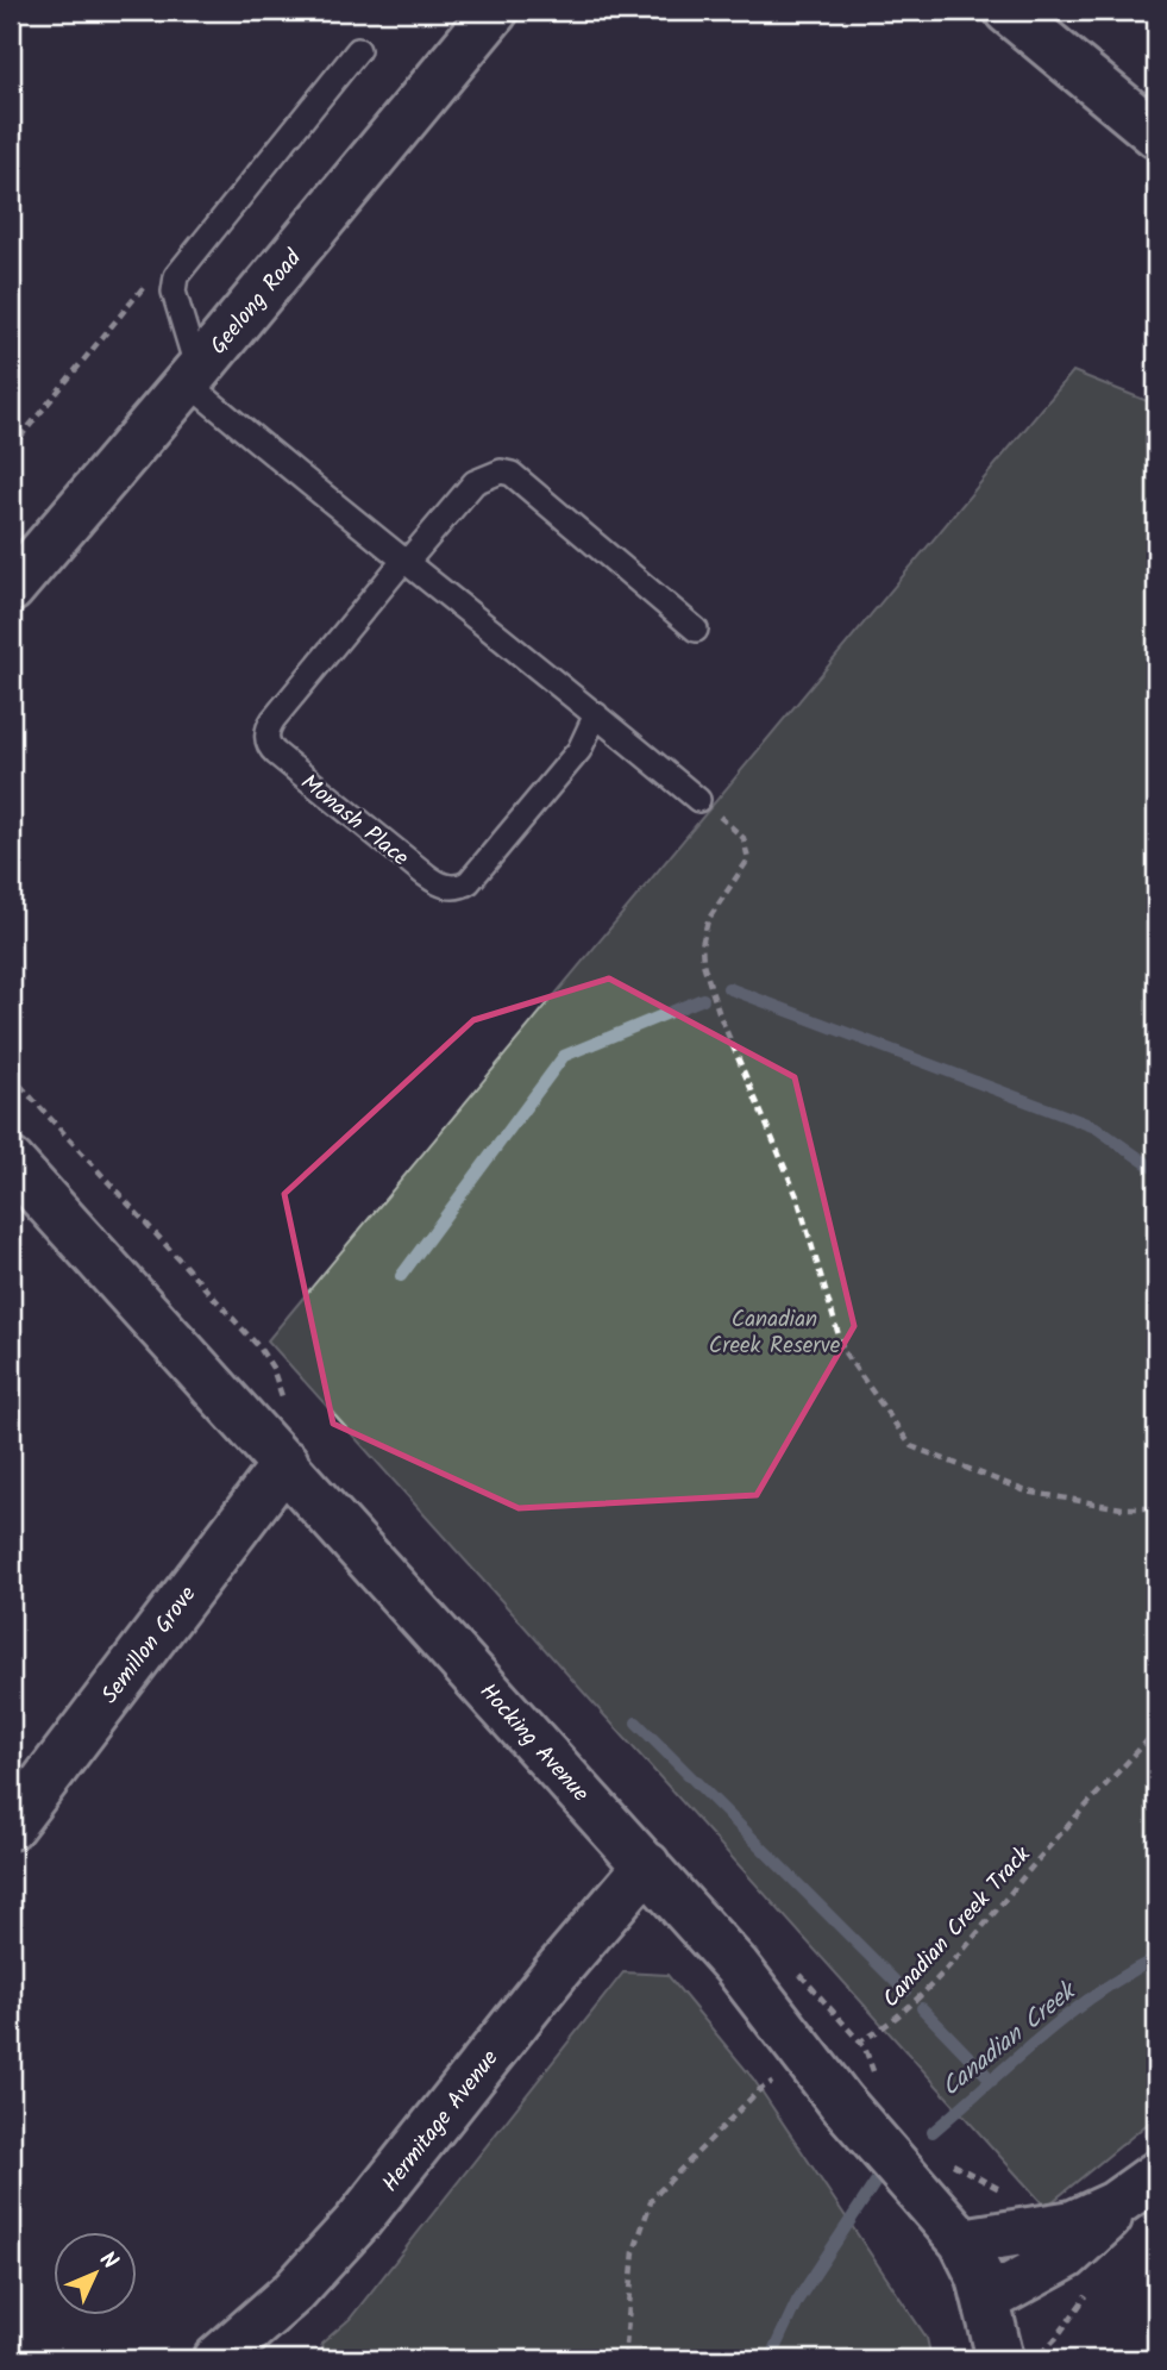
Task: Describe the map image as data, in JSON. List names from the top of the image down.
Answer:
{
  "streets": {
    "street": [
      "Geelong Road",
      "Semillon Grove",
      "Hocking Avenue",
      "Hermitage Avenue"
    ],
    "lane": ["Monash Place"],
    "path": ["Canadian Creek Track"]
  },
  "crossings": [
    ["Semillon Grove", "Hocking Avenue"],
    ["Hocking Avenue", "Canadian Creek Track"],
    ["Hocking Avenue", "Hermitage Avenue"]
  ],
  "water": ["Canadian Creek"],
  "parks": ["Canadian Creek Reserve"],
  "north": "top right"
}
